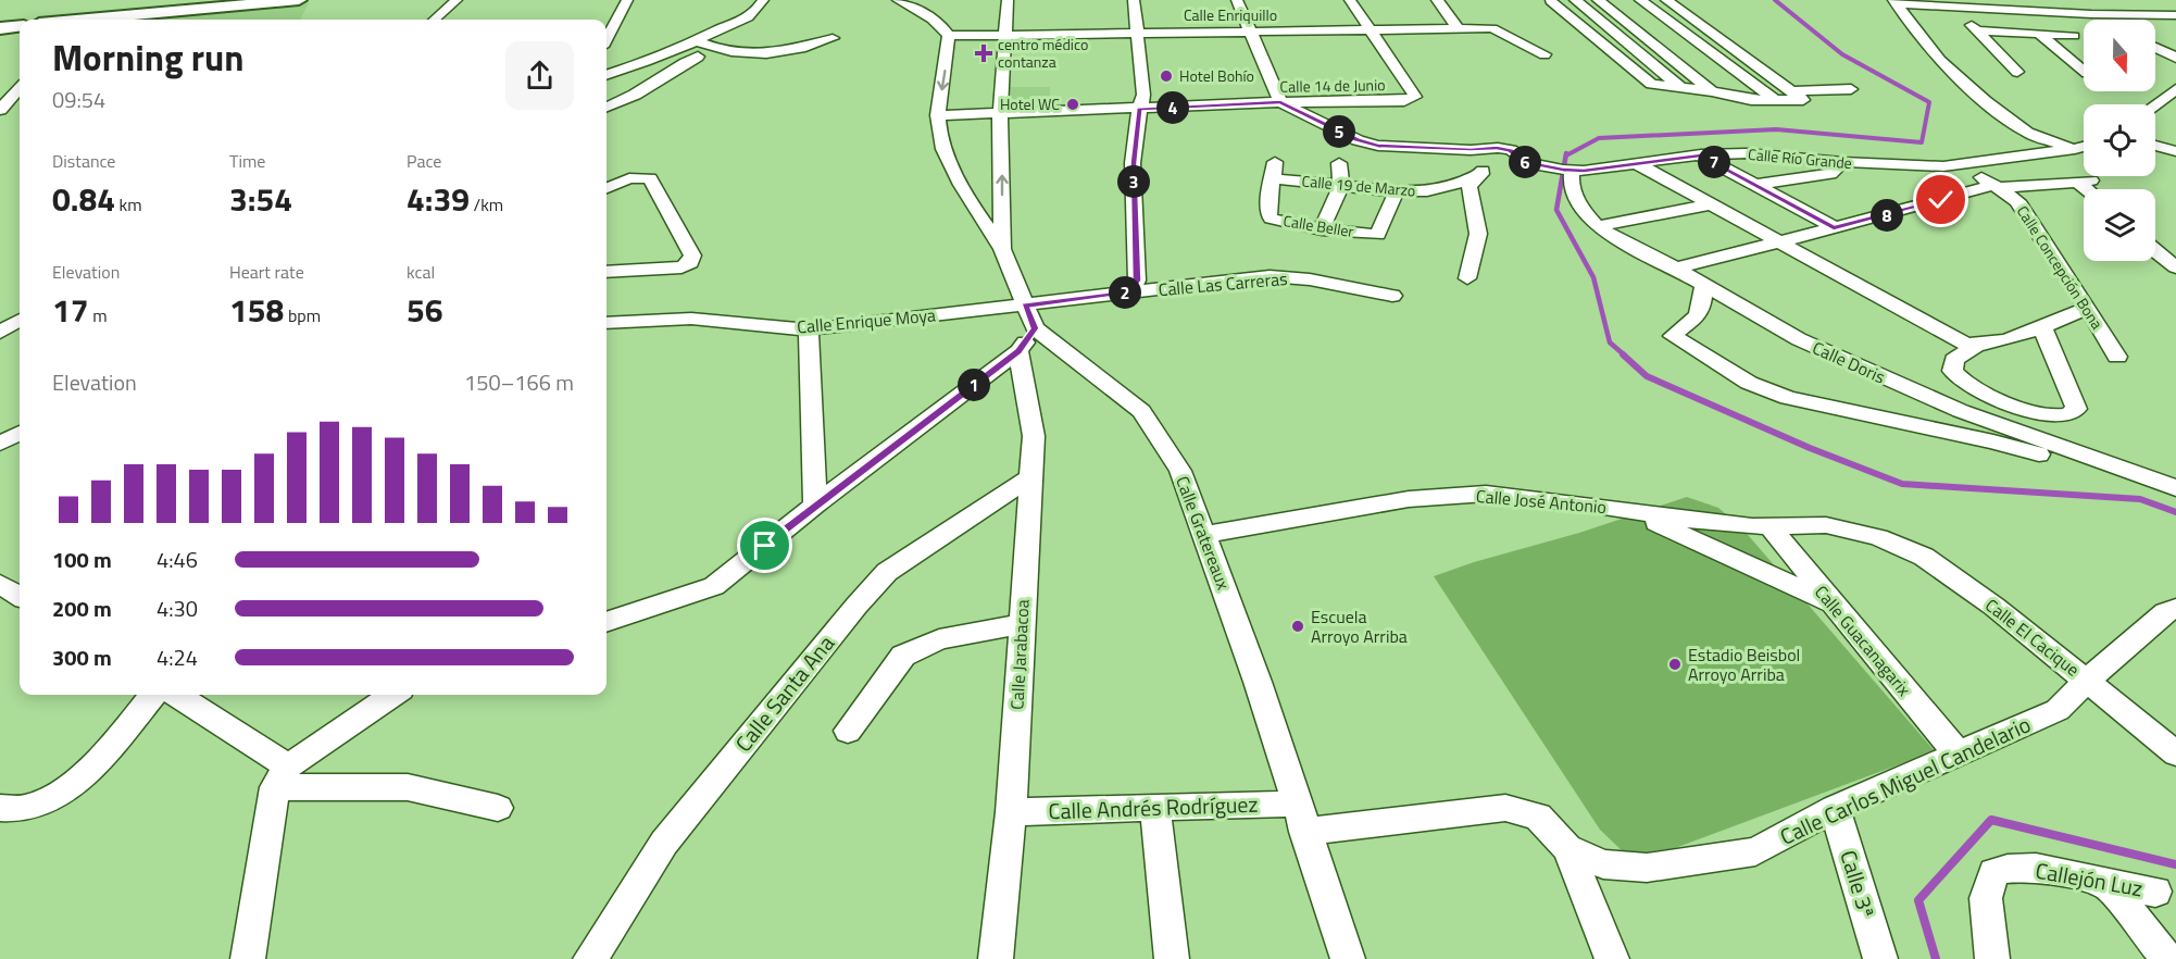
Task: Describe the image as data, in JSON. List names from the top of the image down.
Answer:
{
  "streets": {
    "street": [
      "Calle Enriquillo",
      "Calle 14 de Junio",
      "Calle Río Grande",
      "Calle 19 de Marzo",
      "Calle Beller",
      "Calle Concepción Bona",
      "Calle Las Carreras",
      "Calle Enrique Moya",
      "Calle Doris",
      "Calle José Antonio",
      "Calle Gratereaux",
      "Calle El Cacique",
      "Calle Guacanagarix",
      "Calle Jarabacoa",
      "Calle Santa Ana",
      "Calle Carlos Miguel Candelario",
      "Calle Andrés Rodríguez",
      "Callejón Luz",
      "Calle 3ª"
    ]
  },
  "crossings": [
    ["Calle Enriquillo", "Calle 14 de Junio"],
    ["Calle 14 de Junio", "Calle Río Grande"],
    ["Calle Río Grande", "Calle Concepción Bona"],
    ["Calle Río Grande", "Calle Doris"],
    ["Calle 19 de Marzo", "Calle Beller"],
    ["Calle Las Carreras", "Calle Enrique Moya"],
    ["Calle Enrique Moya", "Calle Gratereaux"],
    ["Calle José Antonio", "Calle Gratereaux"],
    ["Calle José Antonio", "Calle El Cacique"],
    ["Calle José Antonio", "Calle Guacanagarix"],
    ["Calle Gratereaux", "Calle Carlos Miguel Candelario"],
    ["Calle Gratereaux", "Calle Andrés Rodríguez"],
    ["Calle El Cacique", "Calle Carlos Miguel Candelario"],
    ["Calle Guacanagarix", "Calle Carlos Miguel Candelario"],
    ["Calle Jarabacoa", "Calle Santa Ana"],
    ["Calle Jarabacoa", "Calle Andrés Rodríguez"],
    ["Calle Carlos Miguel Candelario", "Calle Andrés Rodríguez"],
    ["Calle Carlos Miguel Candelario", "Calle 3ª"]
  ],
  "places": {
    "health": ["centro médico contanza"],
    "other": [
      "Hotel Bohío",
      "Hotel WC",
      "Escuela Arroyo Arriba",
      "Estadio Beisbol Arroyo Arriba"
    ]
  },
  "north": "bottom",
  "page": {
    "heading": ["Morning run", "09:54"],
    "pins": [
      "4",
      "5",
      "6",
      "7",
      "3",
      "8",
      "2",
      "1"
    ],
    "stats": [
      ["Distance", "0.84 km"],
      ["Time", "3:54"],
      ["Pace", "4:39 /km"],
      ["Elevation", "17 m"],
      ["Heart rate", "158 bpm"],
      ["kcal", "56"]
    ],
    "chart": ["Elevation", "150–166 m"],
    "list": [
      {
        "name": "100 m",
        "note": "4:46"
      },
      {
        "name": "200 m",
        "note": "4:30"
      },
      {
        "name": "300 m",
        "note": "4:24"
      }
    ]
  }
}
